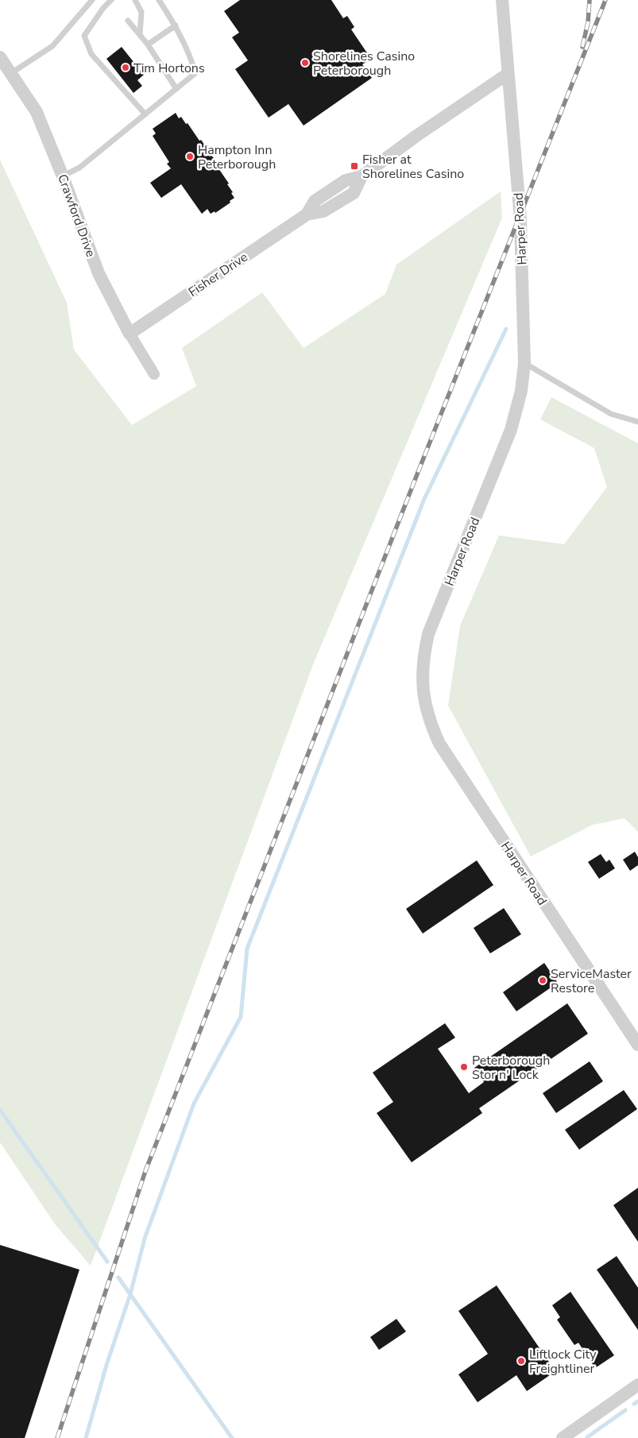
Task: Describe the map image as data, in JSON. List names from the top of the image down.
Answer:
{
  "streets": {
    "street": ["Crawford Drive", "Harper Road", "Fisher Drive"]
  },
  "crossings": [
    ["Crawford Drive", "Fisher Drive"],
    ["Harper Road", "Fisher Drive"]
  ],
  "places": {
    "other": [
      "Shorelines Casino Peterborough",
      "Tim Hortons",
      "Hampton Inn Peterborough",
      "ServiceMaster Restore",
      "Peterborough Stor n' Lock",
      "Liftlock City Freightliner"
    ],
    "transit": ["Fisher at Shorelines Casino"]
  }
}
